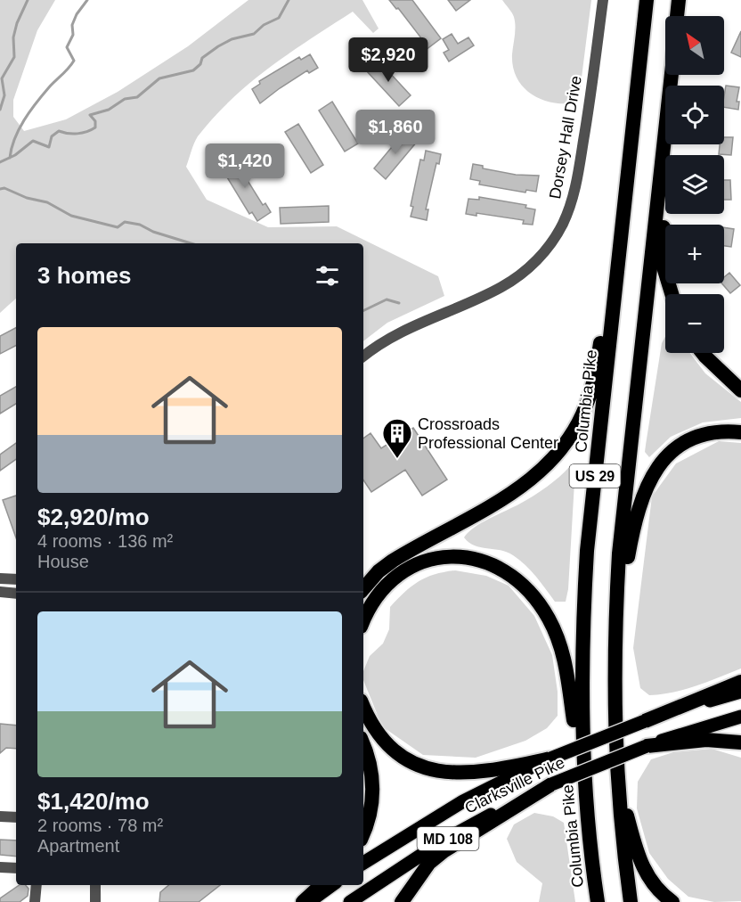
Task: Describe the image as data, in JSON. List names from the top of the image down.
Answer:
{
  "streets": {
    "highway": ["Columbia Pike", "US 29"],
    "main road": ["Clarksville Pike", "MD 108"],
    "street": ["Dorsey Hall Drive"]
  },
  "crossings": [
    ["Clarksville Pike", "MD 108"]
  ],
  "places": {
    "building": ["Crossroads Professional Center"]
  },
  "north": "top left",
  "page": {
    "map_buttons": ["+", "−"],
    "price": ["$2,920", "$1,860", "$1,420"],
    "heading": "3 homes",
    "list": [
      {
        "name": "$2,920/mo",
        "note": "4 rooms · 136 m² · House"
      },
      {
        "name": "$1,420/mo",
        "note": "2 rooms · 78 m² · Apartment"
      }
    ]
  }
}
